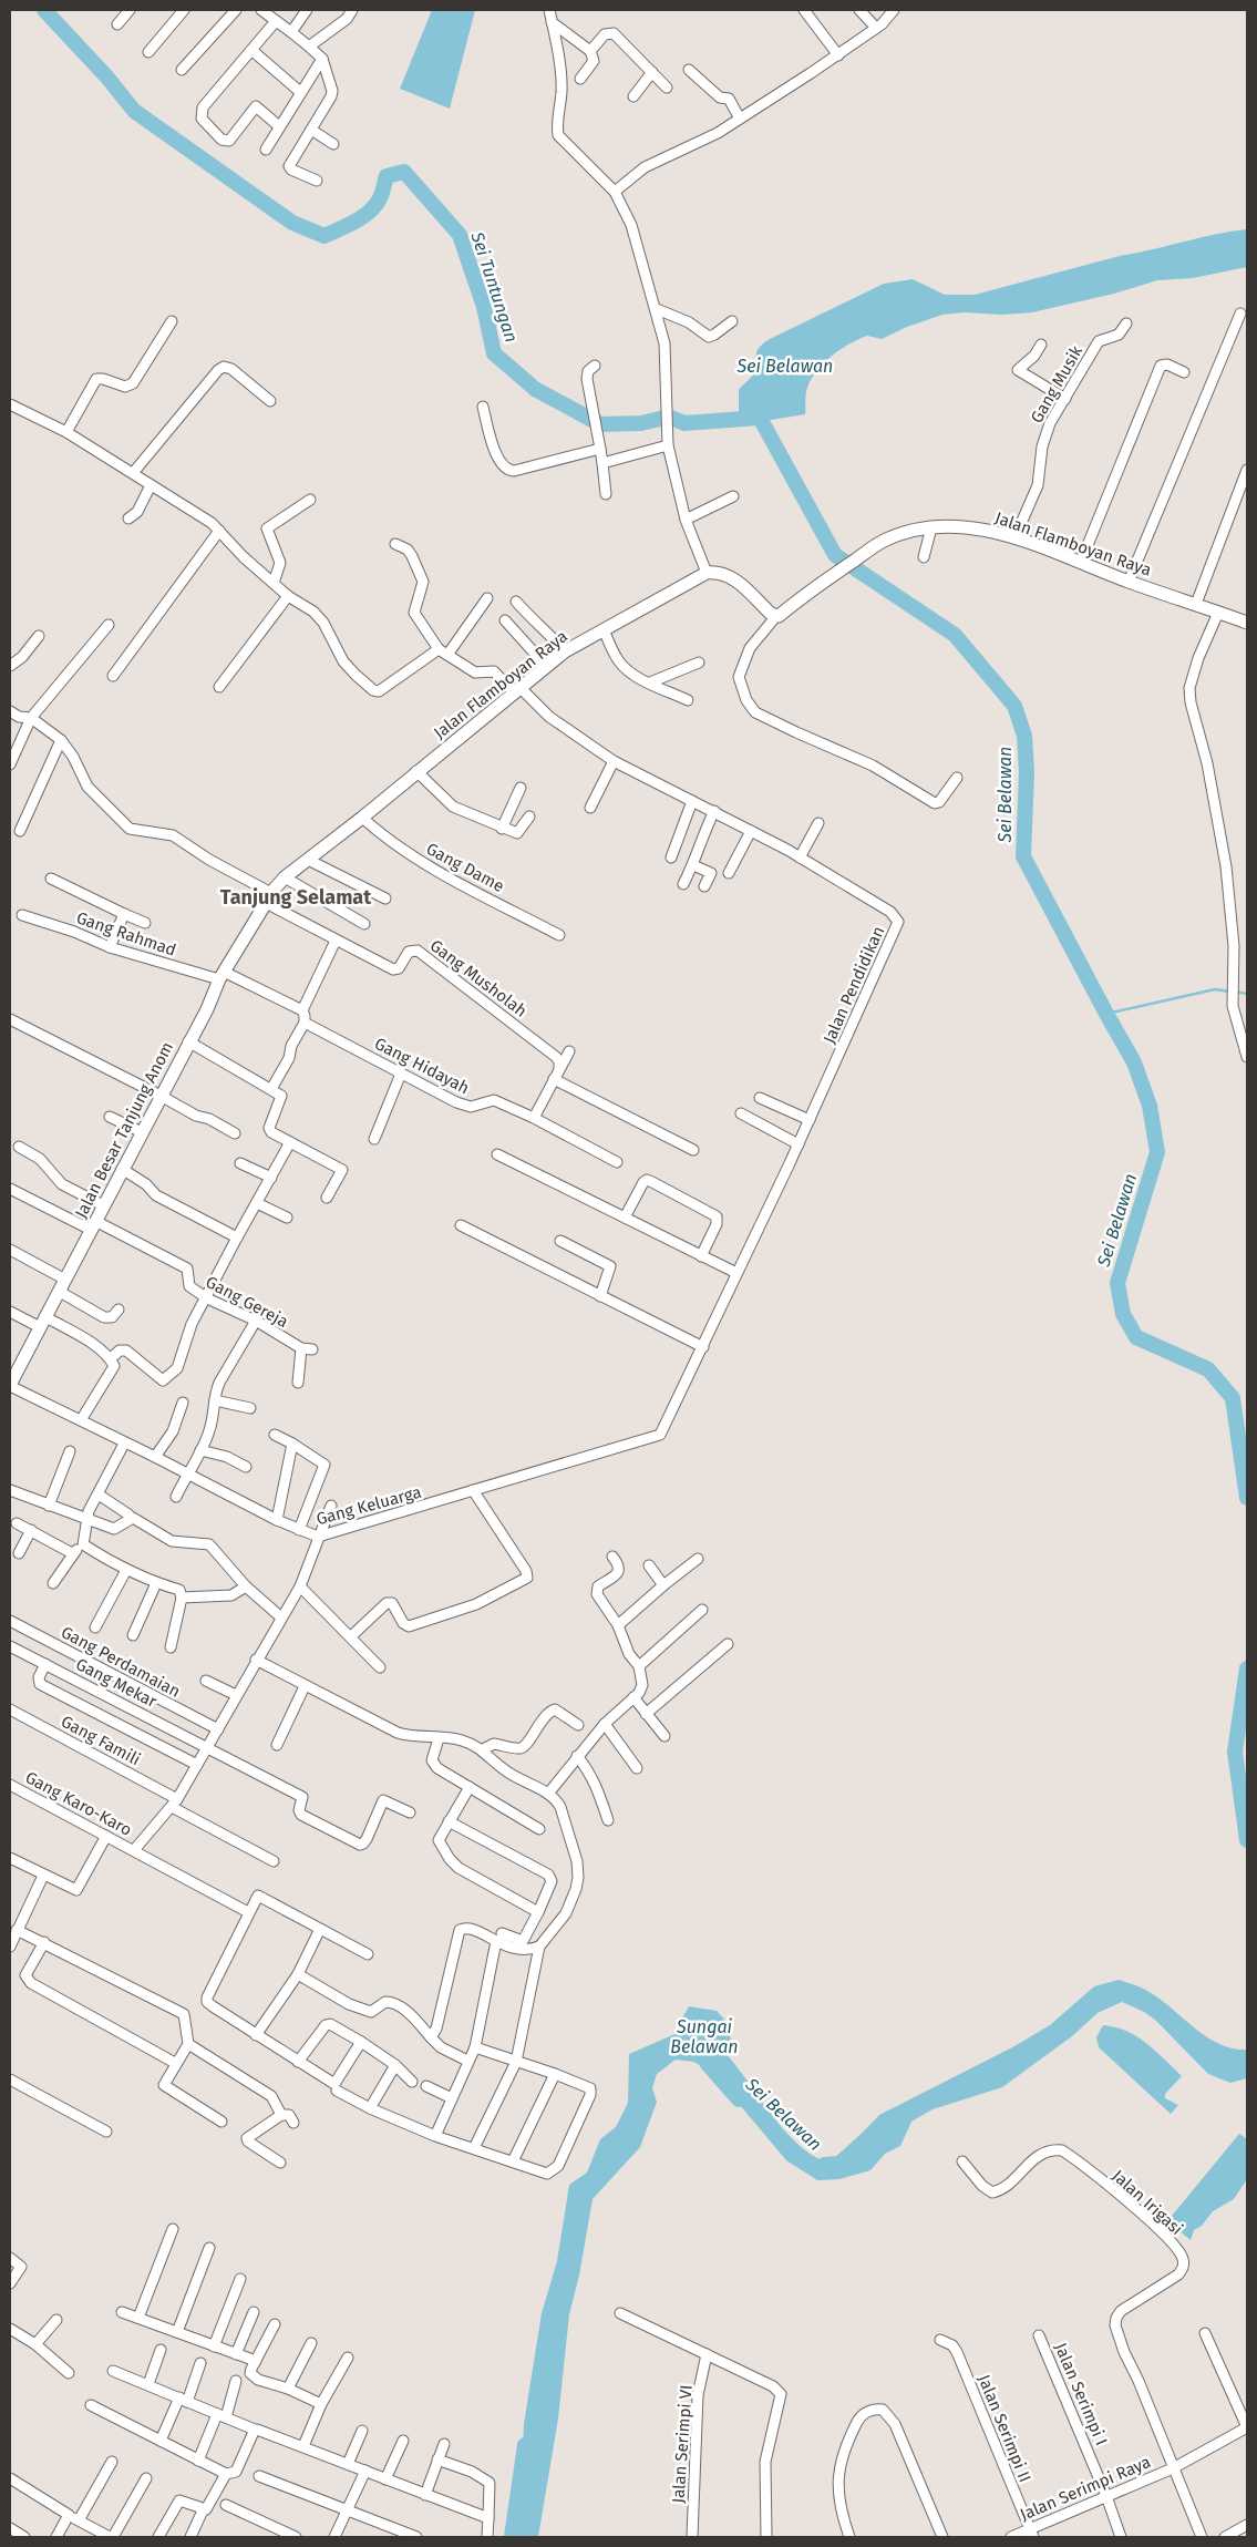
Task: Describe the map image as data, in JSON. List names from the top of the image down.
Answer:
{
  "streets": {
    "main road": ["Jalan Flamboyan Raya", "Jalan Besar Tanjung Anom"],
    "street": [
      "Gang Musik",
      "Gang Dame",
      "Gang Rahmad",
      "Gang Musholah",
      "Jalan Pendidikan",
      "Gang Hidayah",
      "Gang Gereja",
      "Gang Keluarga",
      "Gang Perdamaian",
      "Gang Mekar",
      "Gang Famili",
      "Gang Karo-Karo",
      "Jalan Irigasi",
      "Jalan Serimpi I",
      "Jalan Serimpi II",
      "Jalan Serimpi VI",
      "Jalan Serimpi Raya"
    ]
  },
  "crossings": [
    ["Gang Musik", "Jalan Flamboyan Raya"],
    ["Jalan Flamboyan Raya", "Gang Dame"],
    ["Jalan Flamboyan Raya", "Gang Musholah"],
    ["Jalan Flamboyan Raya", "Jalan Pendidikan"],
    ["Jalan Flamboyan Raya", "Jalan Besar Tanjung Anom"],
    ["Gang Rahmad", "Jalan Besar Tanjung Anom"],
    ["Gang Musholah", "Jalan Besar Tanjung Anom"],
    ["Jalan Pendidikan", "Gang Keluarga"],
    ["Jalan Besar Tanjung Anom", "Gang Gereja"],
    ["Jalan Besar Tanjung Anom", "Gang Keluarga"],
    ["Jalan Irigasi", "Jalan Serimpi Raya"],
    ["Jalan Serimpi I", "Jalan Serimpi Raya"],
    ["Jalan Serimpi II", "Jalan Serimpi Raya"]
  ],
  "districts": ["Tanjung Selamat"],
  "water": ["Sei Tuntungan", "Sei Belawan", "Sungai Belawan"]
}
